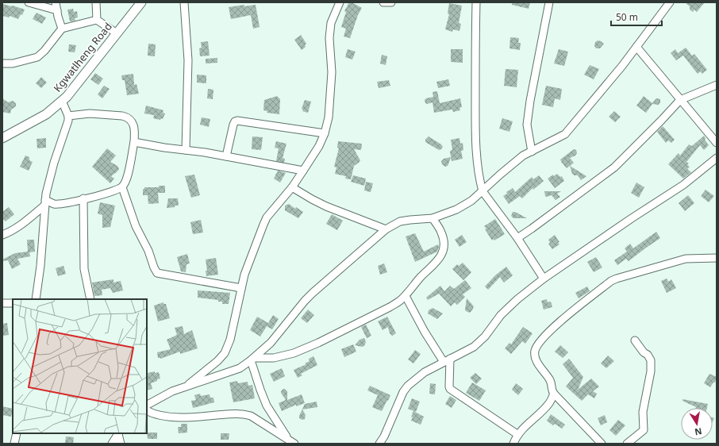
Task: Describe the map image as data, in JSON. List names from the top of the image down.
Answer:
{
  "streets": {
    "street": ["Kgwatlheng Road"]
  },
  "scale_bar": "50 m",
  "north": "bottom"
}
